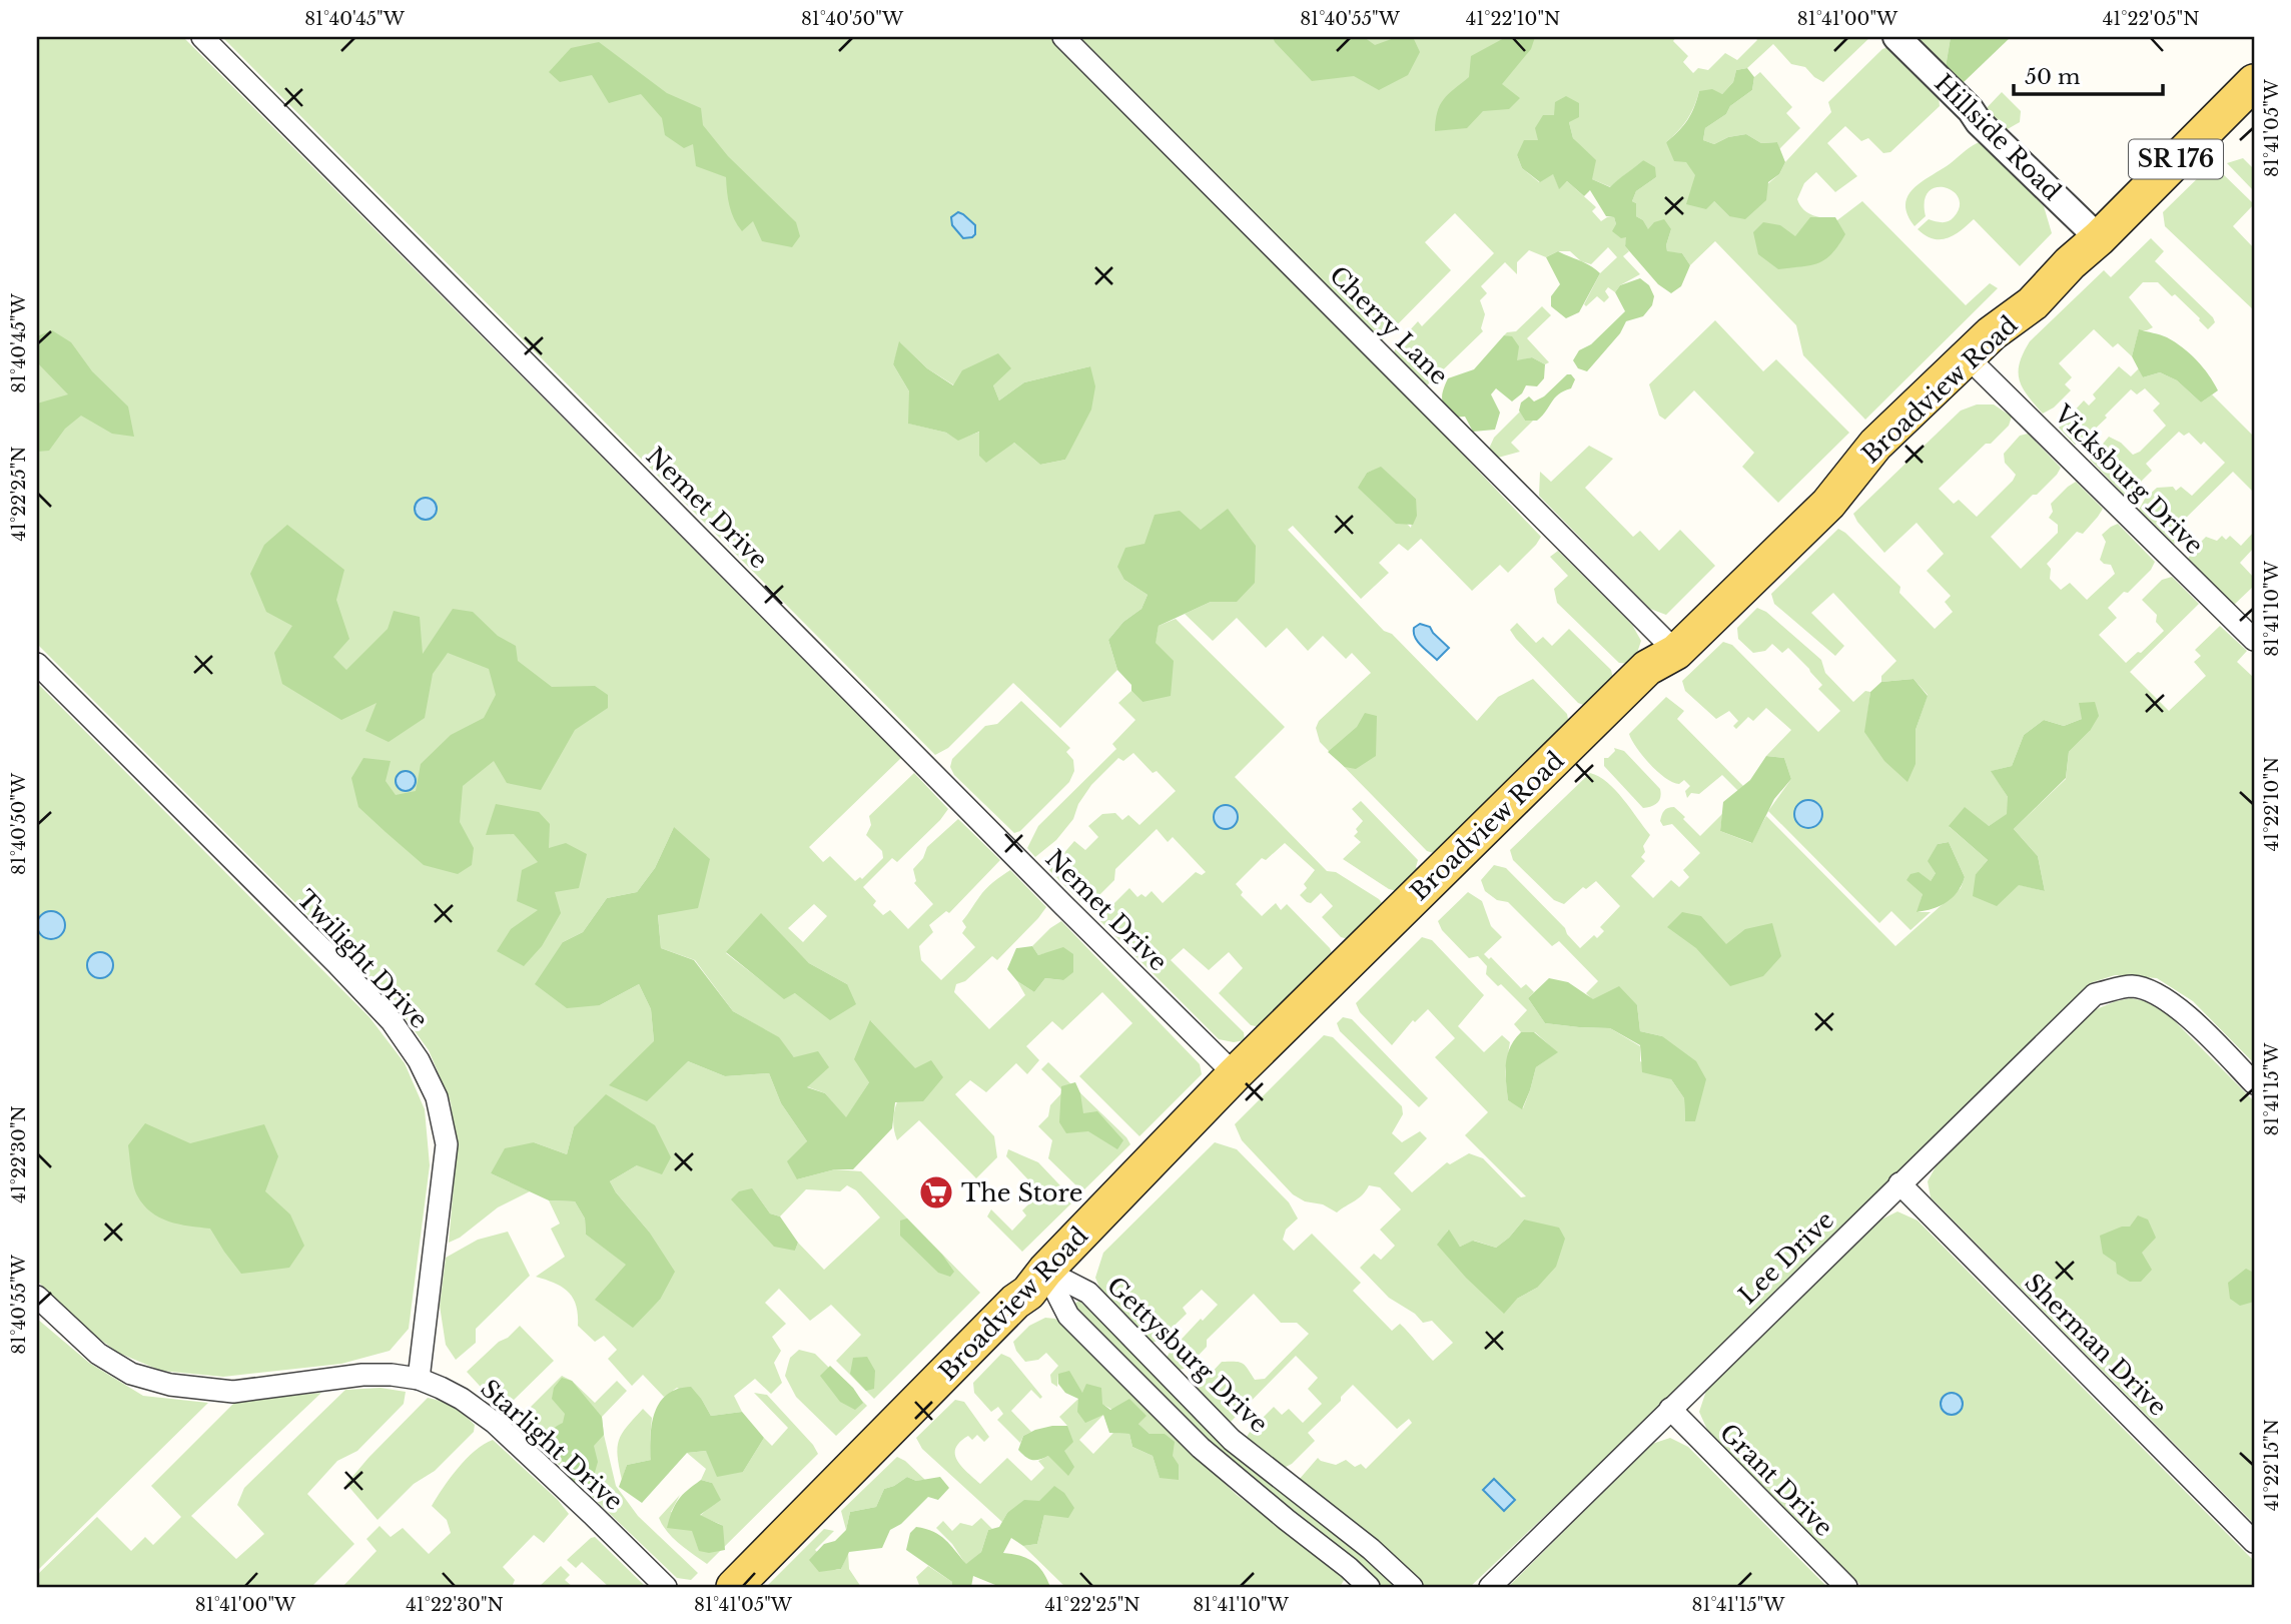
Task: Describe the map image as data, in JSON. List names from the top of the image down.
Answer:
{
  "streets": {
    "main road": ["SR 176", "Broadview Road"],
    "street": [
      "Hillside Road",
      "Cherry Lane",
      "Vicksburg Drive",
      "Nemet Drive",
      "Twilight Drive",
      "Lee Drive",
      "Sherman Drive",
      "Gettysburg Drive",
      "Starlight Drive",
      "Grant Drive"
    ]
  },
  "crossings": [
    ["Hillside Road", "Broadview Road"],
    ["Cherry Lane", "Broadview Road"],
    ["Broadview Road", "Vicksburg Drive"],
    ["Broadview Road", "Nemet Drive"],
    ["Broadview Road", "Gettysburg Drive"],
    ["Twilight Drive", "Starlight Drive"],
    ["Lee Drive", "Sherman Drive"],
    ["Lee Drive", "Grant Drive"]
  ],
  "places": {
    "supermarket": ["The Store"]
  },
  "scale_bar": "50 m",
  "coordinates": [
    "81°40'45\"W",
    "81°40'50\"W",
    "81°40'55\"W",
    "41°22'10\"N",
    "81°41'00\"W",
    "41°22'05\"N",
    "81°41'05\"W",
    "41°22'25\"N",
    "81°41'10\"W",
    "81°41'15\"W",
    "41°22'30\"N",
    "41°22'15\"N"
  ]
}
